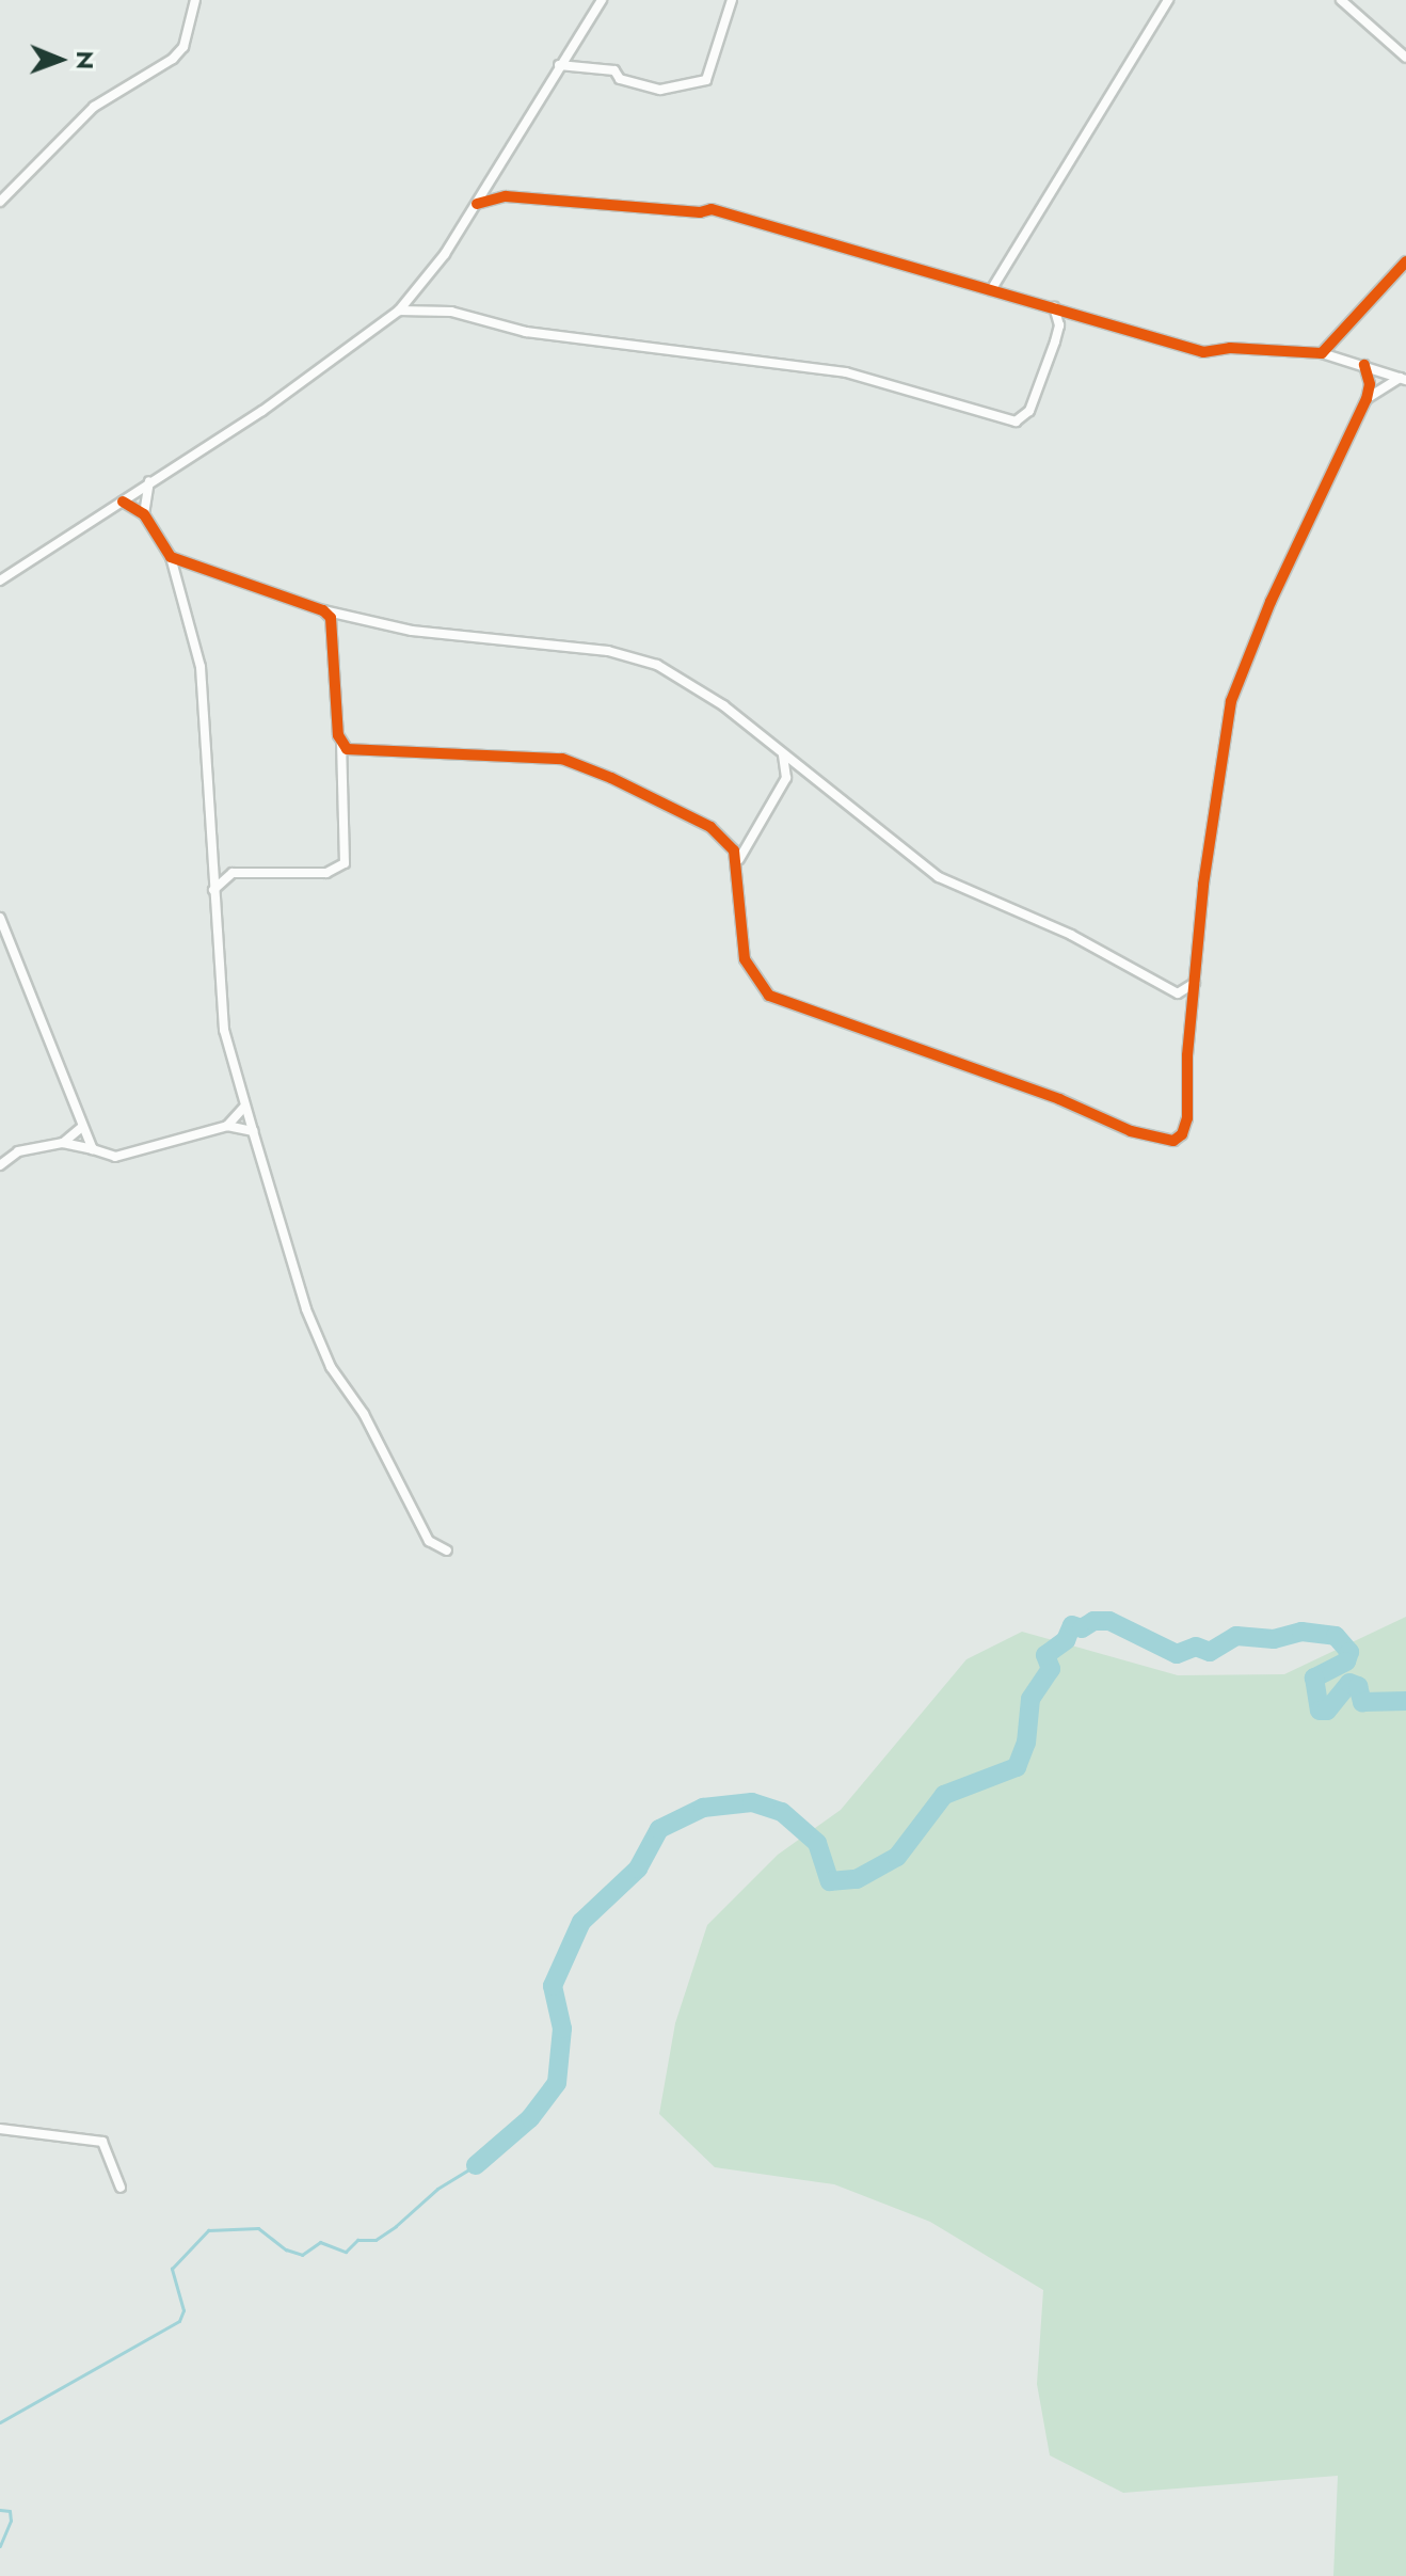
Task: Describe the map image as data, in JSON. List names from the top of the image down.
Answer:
{
  "north": "right"
}
